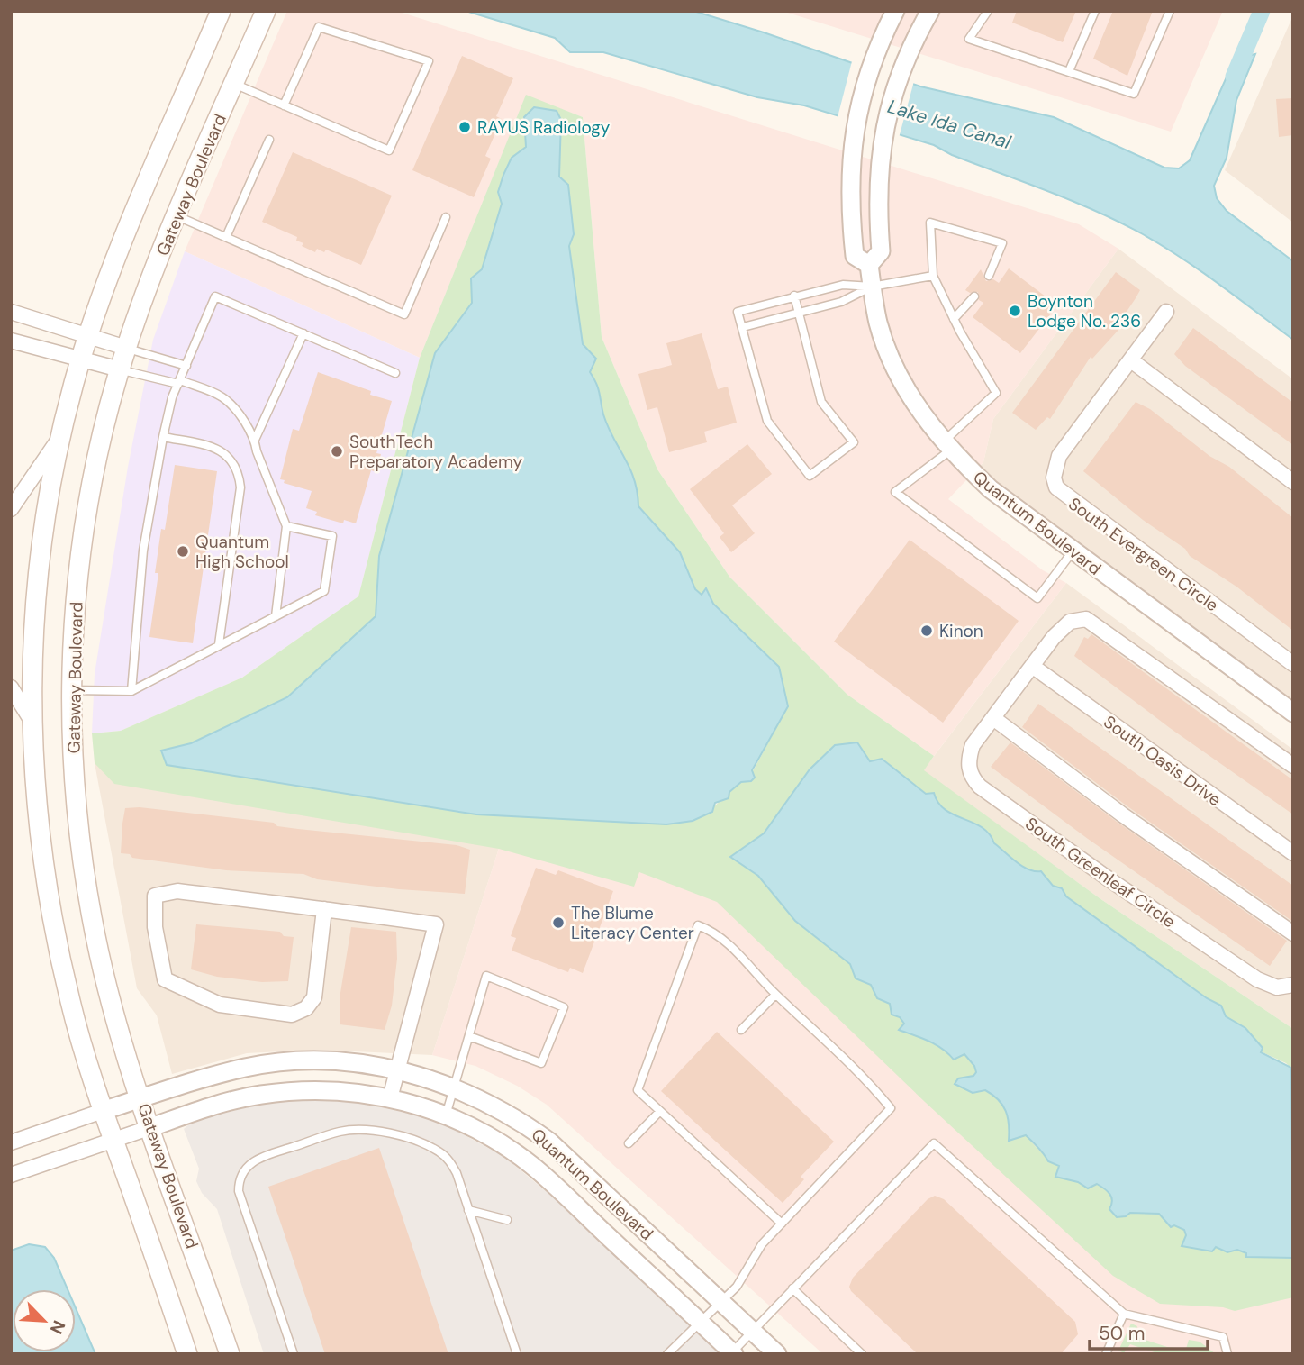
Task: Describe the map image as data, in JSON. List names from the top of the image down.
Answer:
{
  "streets": {
    "main road": ["Gateway Boulevard"],
    "street": [
      "Quantum Boulevard",
      "South Evergreen Circle",
      "South Oasis Drive",
      "South Greenleaf Circle"
    ]
  },
  "crossings": [
    ["Gateway Boulevard", "Quantum Boulevard"],
    ["South Oasis Drive", "South Greenleaf Circle"]
  ],
  "water": ["Lake Ida Canal"],
  "places": [
    "RAYUS Radiology",
    "Boynton Lodge No. 236",
    "SouthTech Preparatory Academy",
    "Quantum High School",
    "Kinon",
    "The Blume Literacy Center"
  ],
  "scale_bar": "50 m",
  "north": "bottom right"
}
